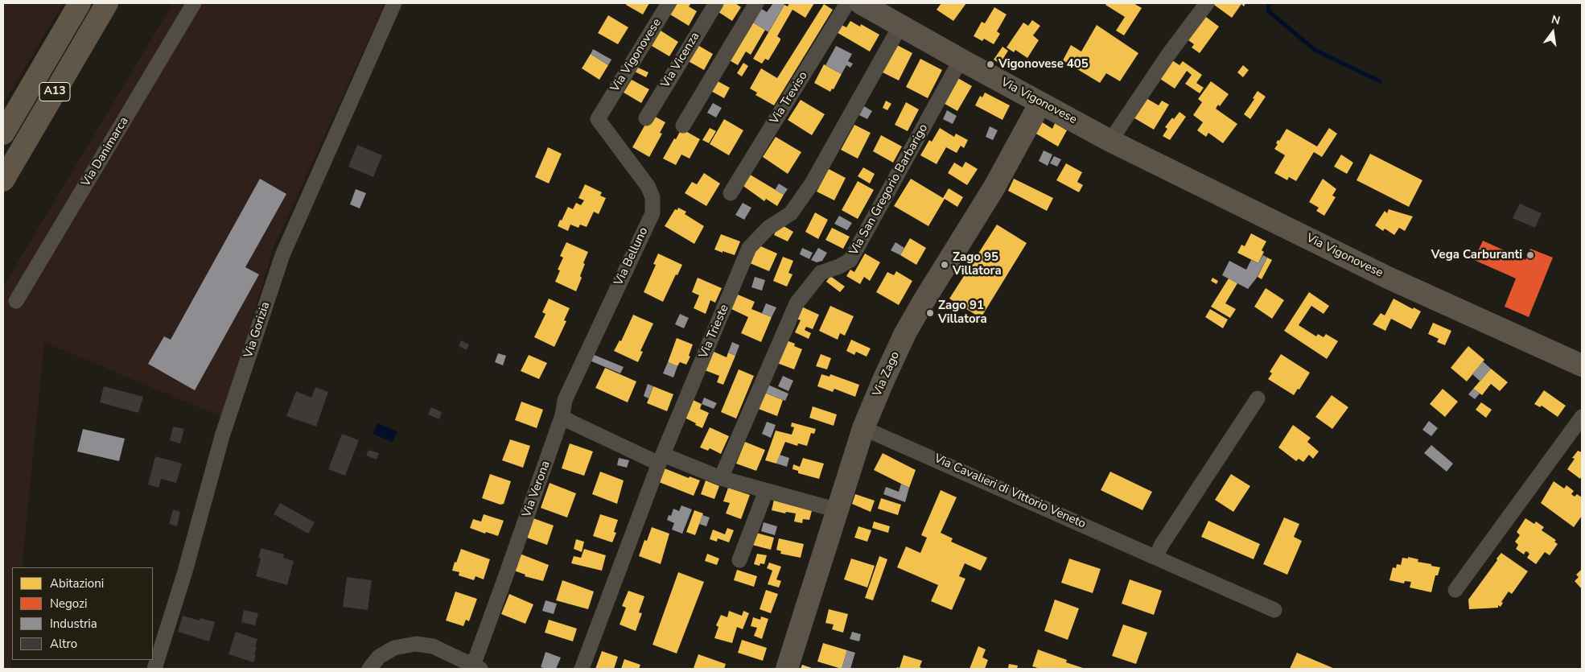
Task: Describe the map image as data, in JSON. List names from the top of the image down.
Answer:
{
  "streets": {
    "highway": ["A13"],
    "main road": ["Via Vigonovese", "Via Zago"],
    "street": [
      "Via Vicenza",
      "Via Treviso",
      "Via Danimarca",
      "Via San Gregorio Barbarigo",
      "Via Belluno",
      "Via Gorizia",
      "Via Trieste",
      "Via Verona",
      "Via Cavalieri di Vittorio Veneto"
    ]
  },
  "crossings": [
    ["Via Vigonovese", "Via San Gregorio Barbarigo"],
    ["Via Vigonovese", "Via Belluno"],
    ["Via Vigonovese", "Via Trieste"],
    ["Via Vigonovese", "Via Zago"],
    ["Via Belluno", "Via Verona"],
    ["Via Zago", "Via Cavalieri di Vittorio Veneto"]
  ],
  "places": [
    "Vigonovese 405",
    "Vega Carburanti",
    "Zago 95 Villatora",
    "Zago 91 Villatora"
  ],
  "legend": [
    "Abitazioni",
    "Negozi",
    "Industria",
    "Altro"
  ],
  "north": "top"
}
